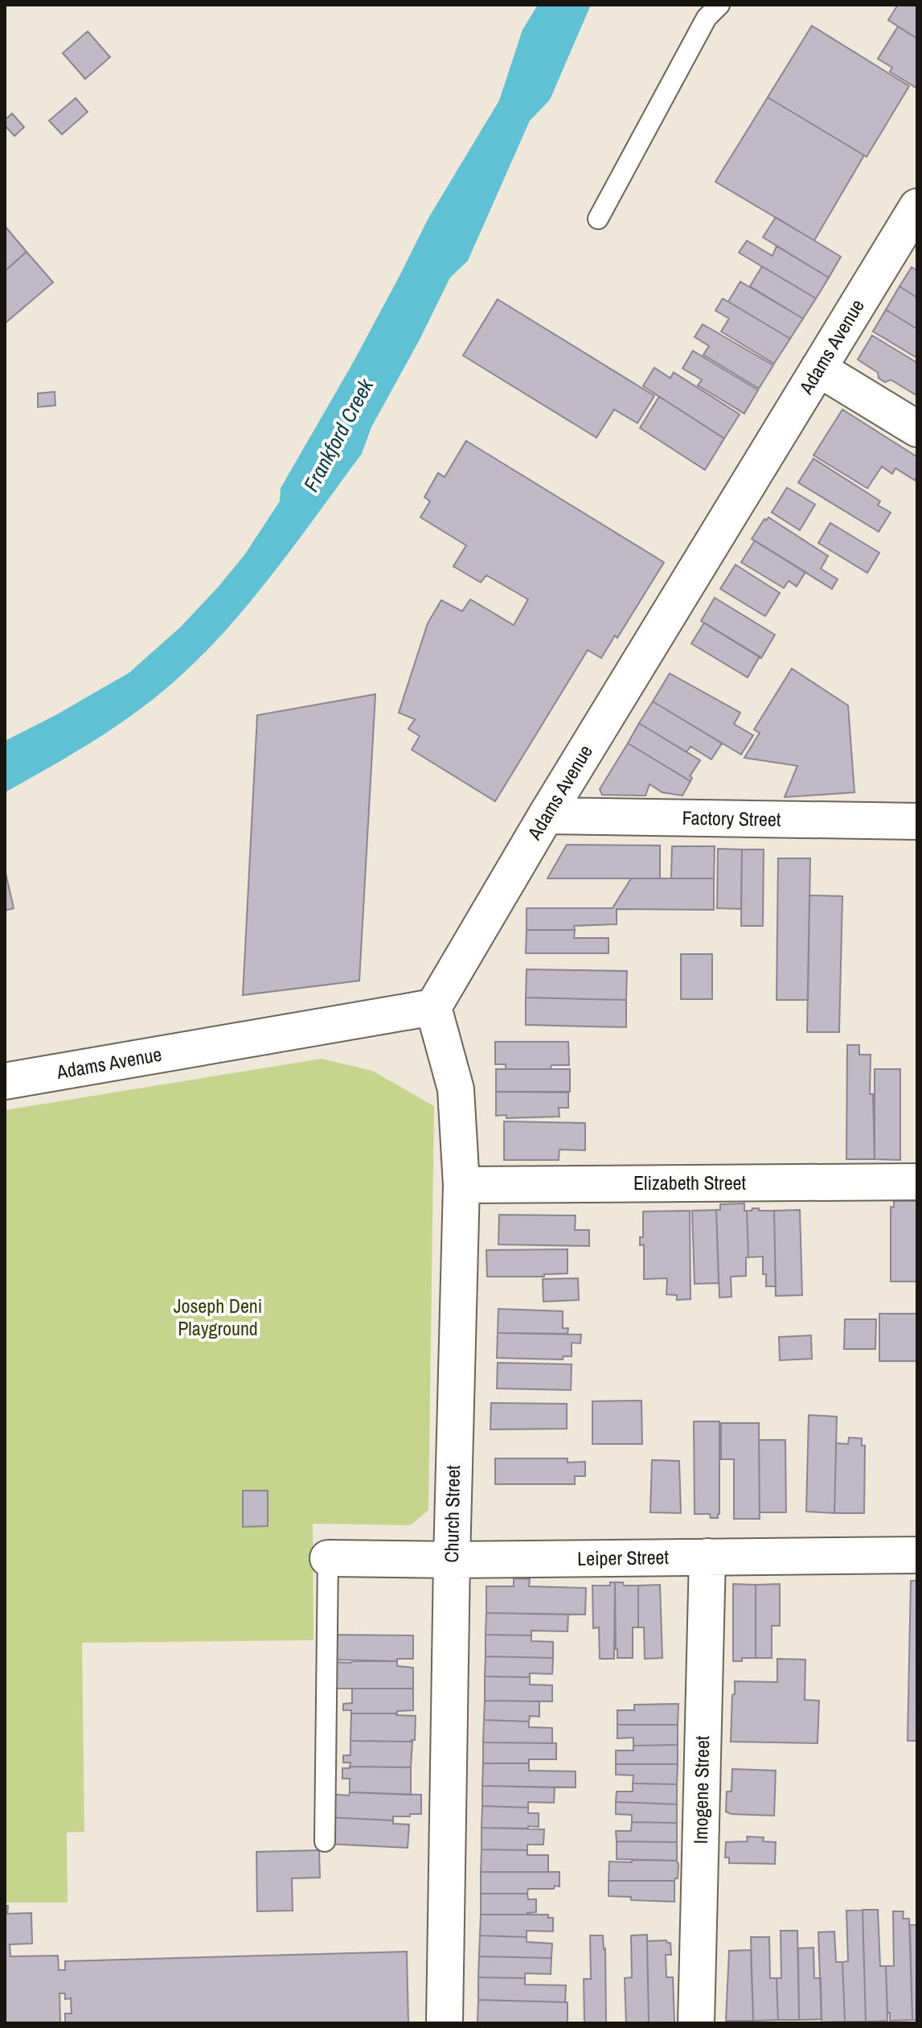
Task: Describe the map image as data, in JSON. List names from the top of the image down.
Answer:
{
  "streets": {
    "street": [
      "Adams Avenue",
      "Factory Street",
      "Elizabeth Street",
      "Church Street",
      "Leiper Street",
      "Imogene Street"
    ]
  },
  "crossings": [
    ["Adams Avenue", "Factory Street"],
    ["Adams Avenue", "Church Street"],
    ["Elizabeth Street", "Church Street"],
    ["Church Street", "Leiper Street"],
    ["Leiper Street", "Imogene Street"]
  ],
  "water": ["Frankford Creek"],
  "parks": ["Joseph Deni Playground"]
}
